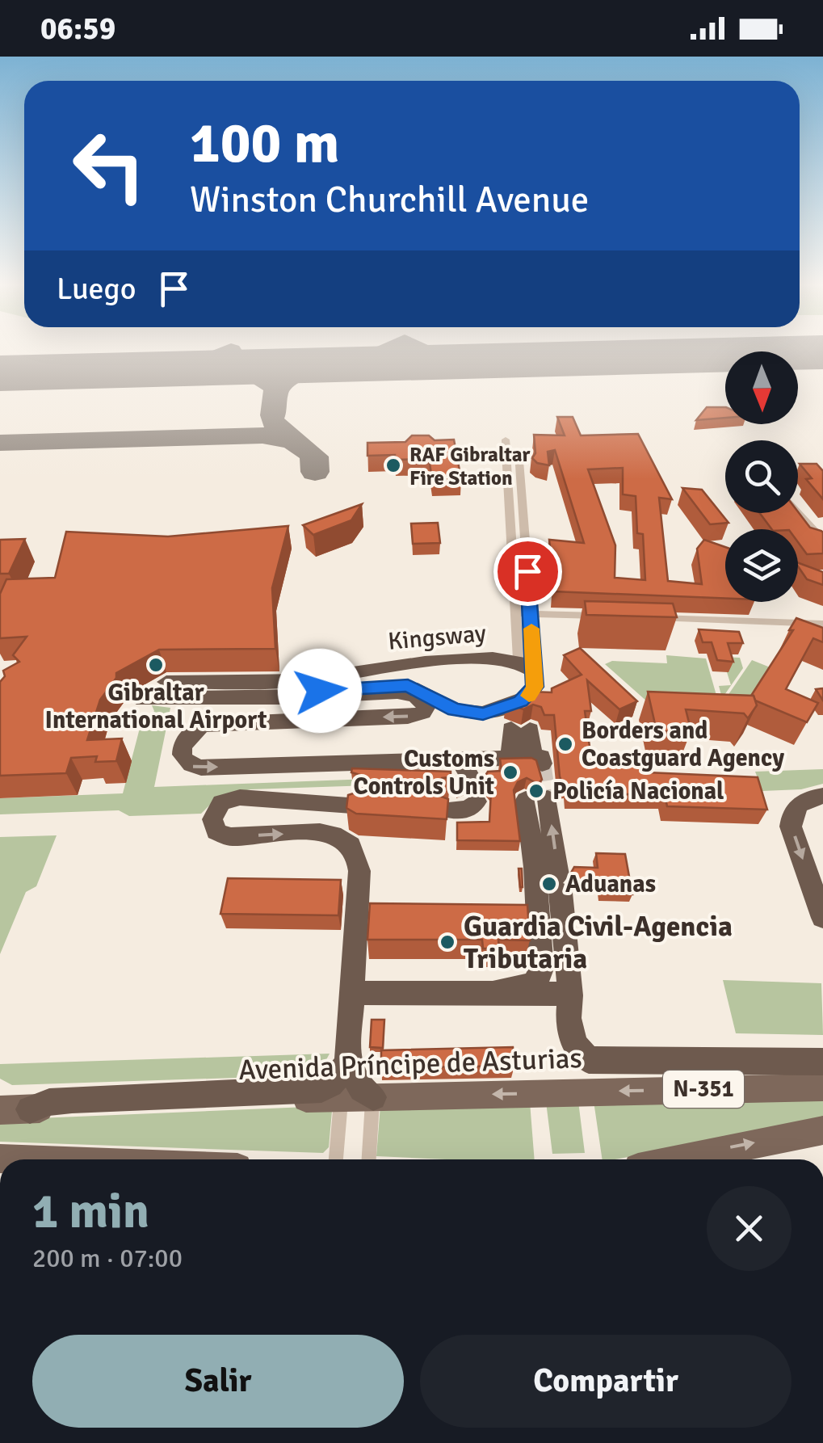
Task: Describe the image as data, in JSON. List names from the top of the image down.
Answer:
{
  "streets": {
    "highway": ["Kingsway"],
    "main road": ["Avenida Príncipe de Asturias", "N-351"]
  },
  "places": [
    "RAF Gibraltar Fire Station",
    "Gibraltar International Airport",
    "Borders and Coastguard Agency",
    "Customs Controls Unit",
    "Policía Nacional",
    "Aduanas",
    "Guardia Civil-Agencia Tributaria"
  ],
  "north": "bottom",
  "page": {
    "status": "06:59",
    "turn": ["100 m", "Winston Churchill Avenue"],
    "then": "Luego",
    "heading": ["1 min", "200 m · 07:00"],
    "buttons": ["Salir", "Compartir"]
  }
}
